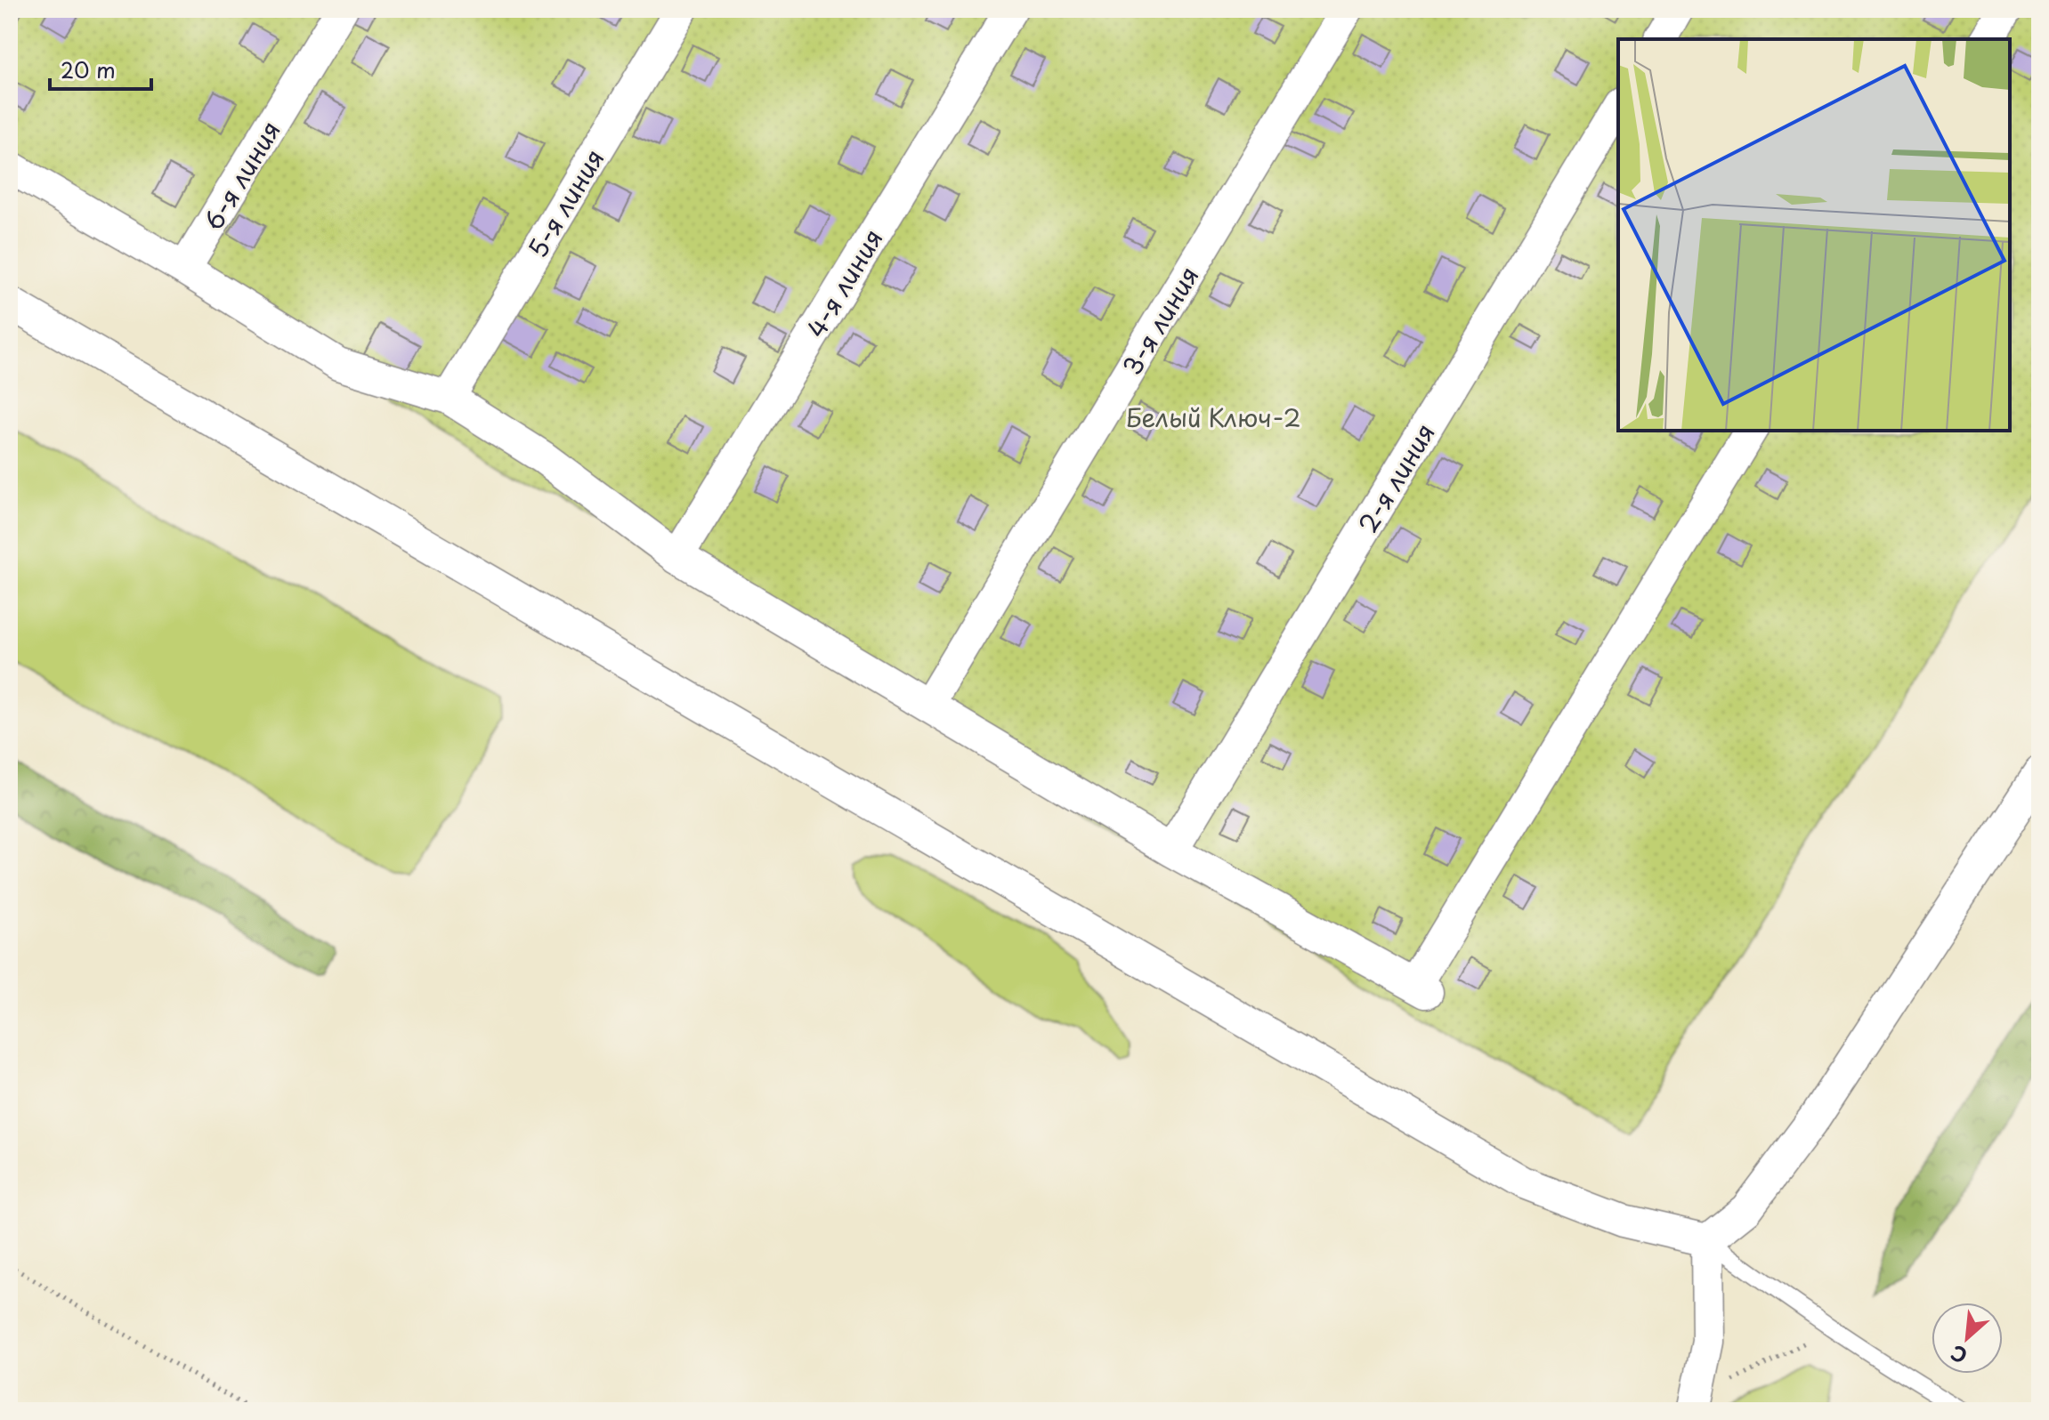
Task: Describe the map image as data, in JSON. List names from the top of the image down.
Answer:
{
  "streets": {
    "street": [
      "6-я линия",
      "5-я линия",
      "4-я линия",
      "3-я линия",
      "2-я линия"
    ]
  },
  "parks": ["Белый Ключ-2"],
  "scale_bar": "20 m",
  "north": "bottom left"
}
